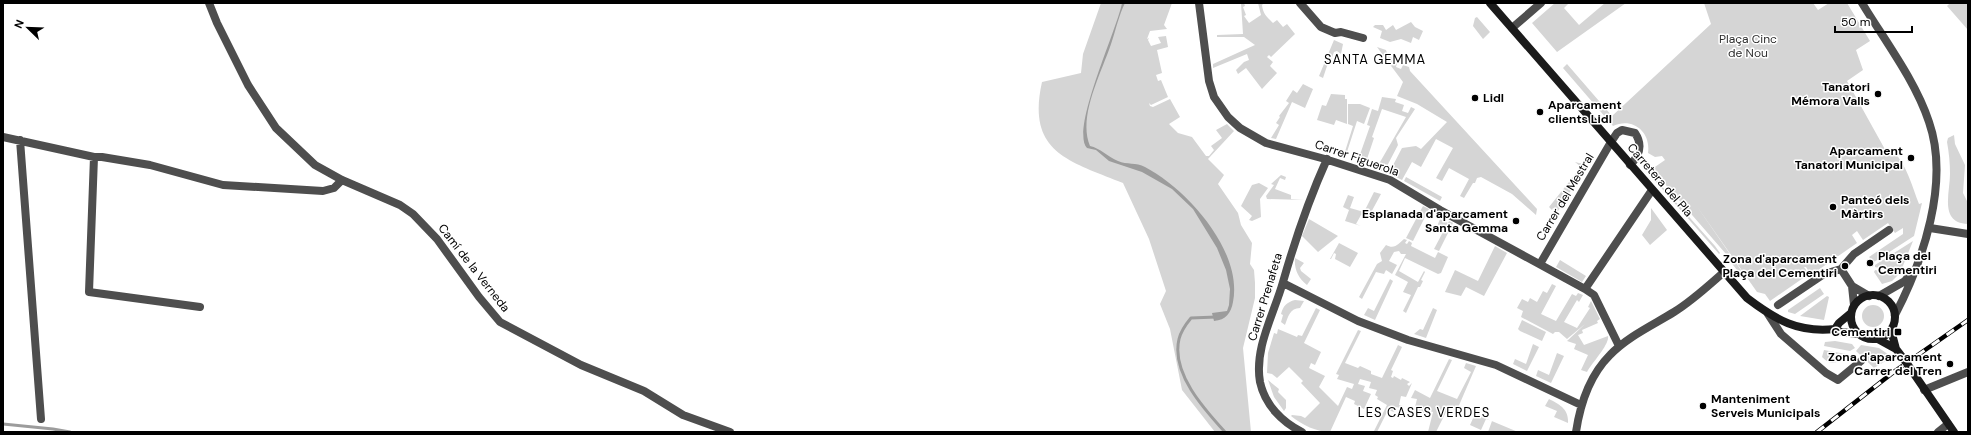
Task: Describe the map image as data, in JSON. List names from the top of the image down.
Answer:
{
  "streets": {
    "main road": ["Carretera del Pla"],
    "street": [
      "Carrer Figuerola",
      "Carrer del Mestral",
      "Camí de la Verneda",
      "Carrer Prenafeta"
    ]
  },
  "crossings": [
    ["Carrer Figuerola", "Carrer del Mestral"],
    ["Carrer Figuerola", "Carrer Prenafeta"],
    ["Carretera del Pla", "Carrer del Mestral"]
  ],
  "districts": ["SANTA GEMMA", "LES CASES VERDES"],
  "parks": ["Plaça Cinc de Nou"],
  "places": {
    "other": [
      "Tanatori Mémora Valls",
      "Lidl",
      "Aparcament clients Lidl",
      "Aparcament Tanatori Municipal",
      "Panteó dels Màrtirs",
      "Esplanada d'aparcament Santa Gemma",
      "Plaça del Cementiri",
      "Zona d'aparcament Plaça del Cementiri",
      "Zona d'aparcament Carrer del Tren",
      "Manteniment Serveis Municipals"
    ],
    "transit": ["Cementiri"]
  },
  "scale_bar": "50 m",
  "north": "top left"
}
